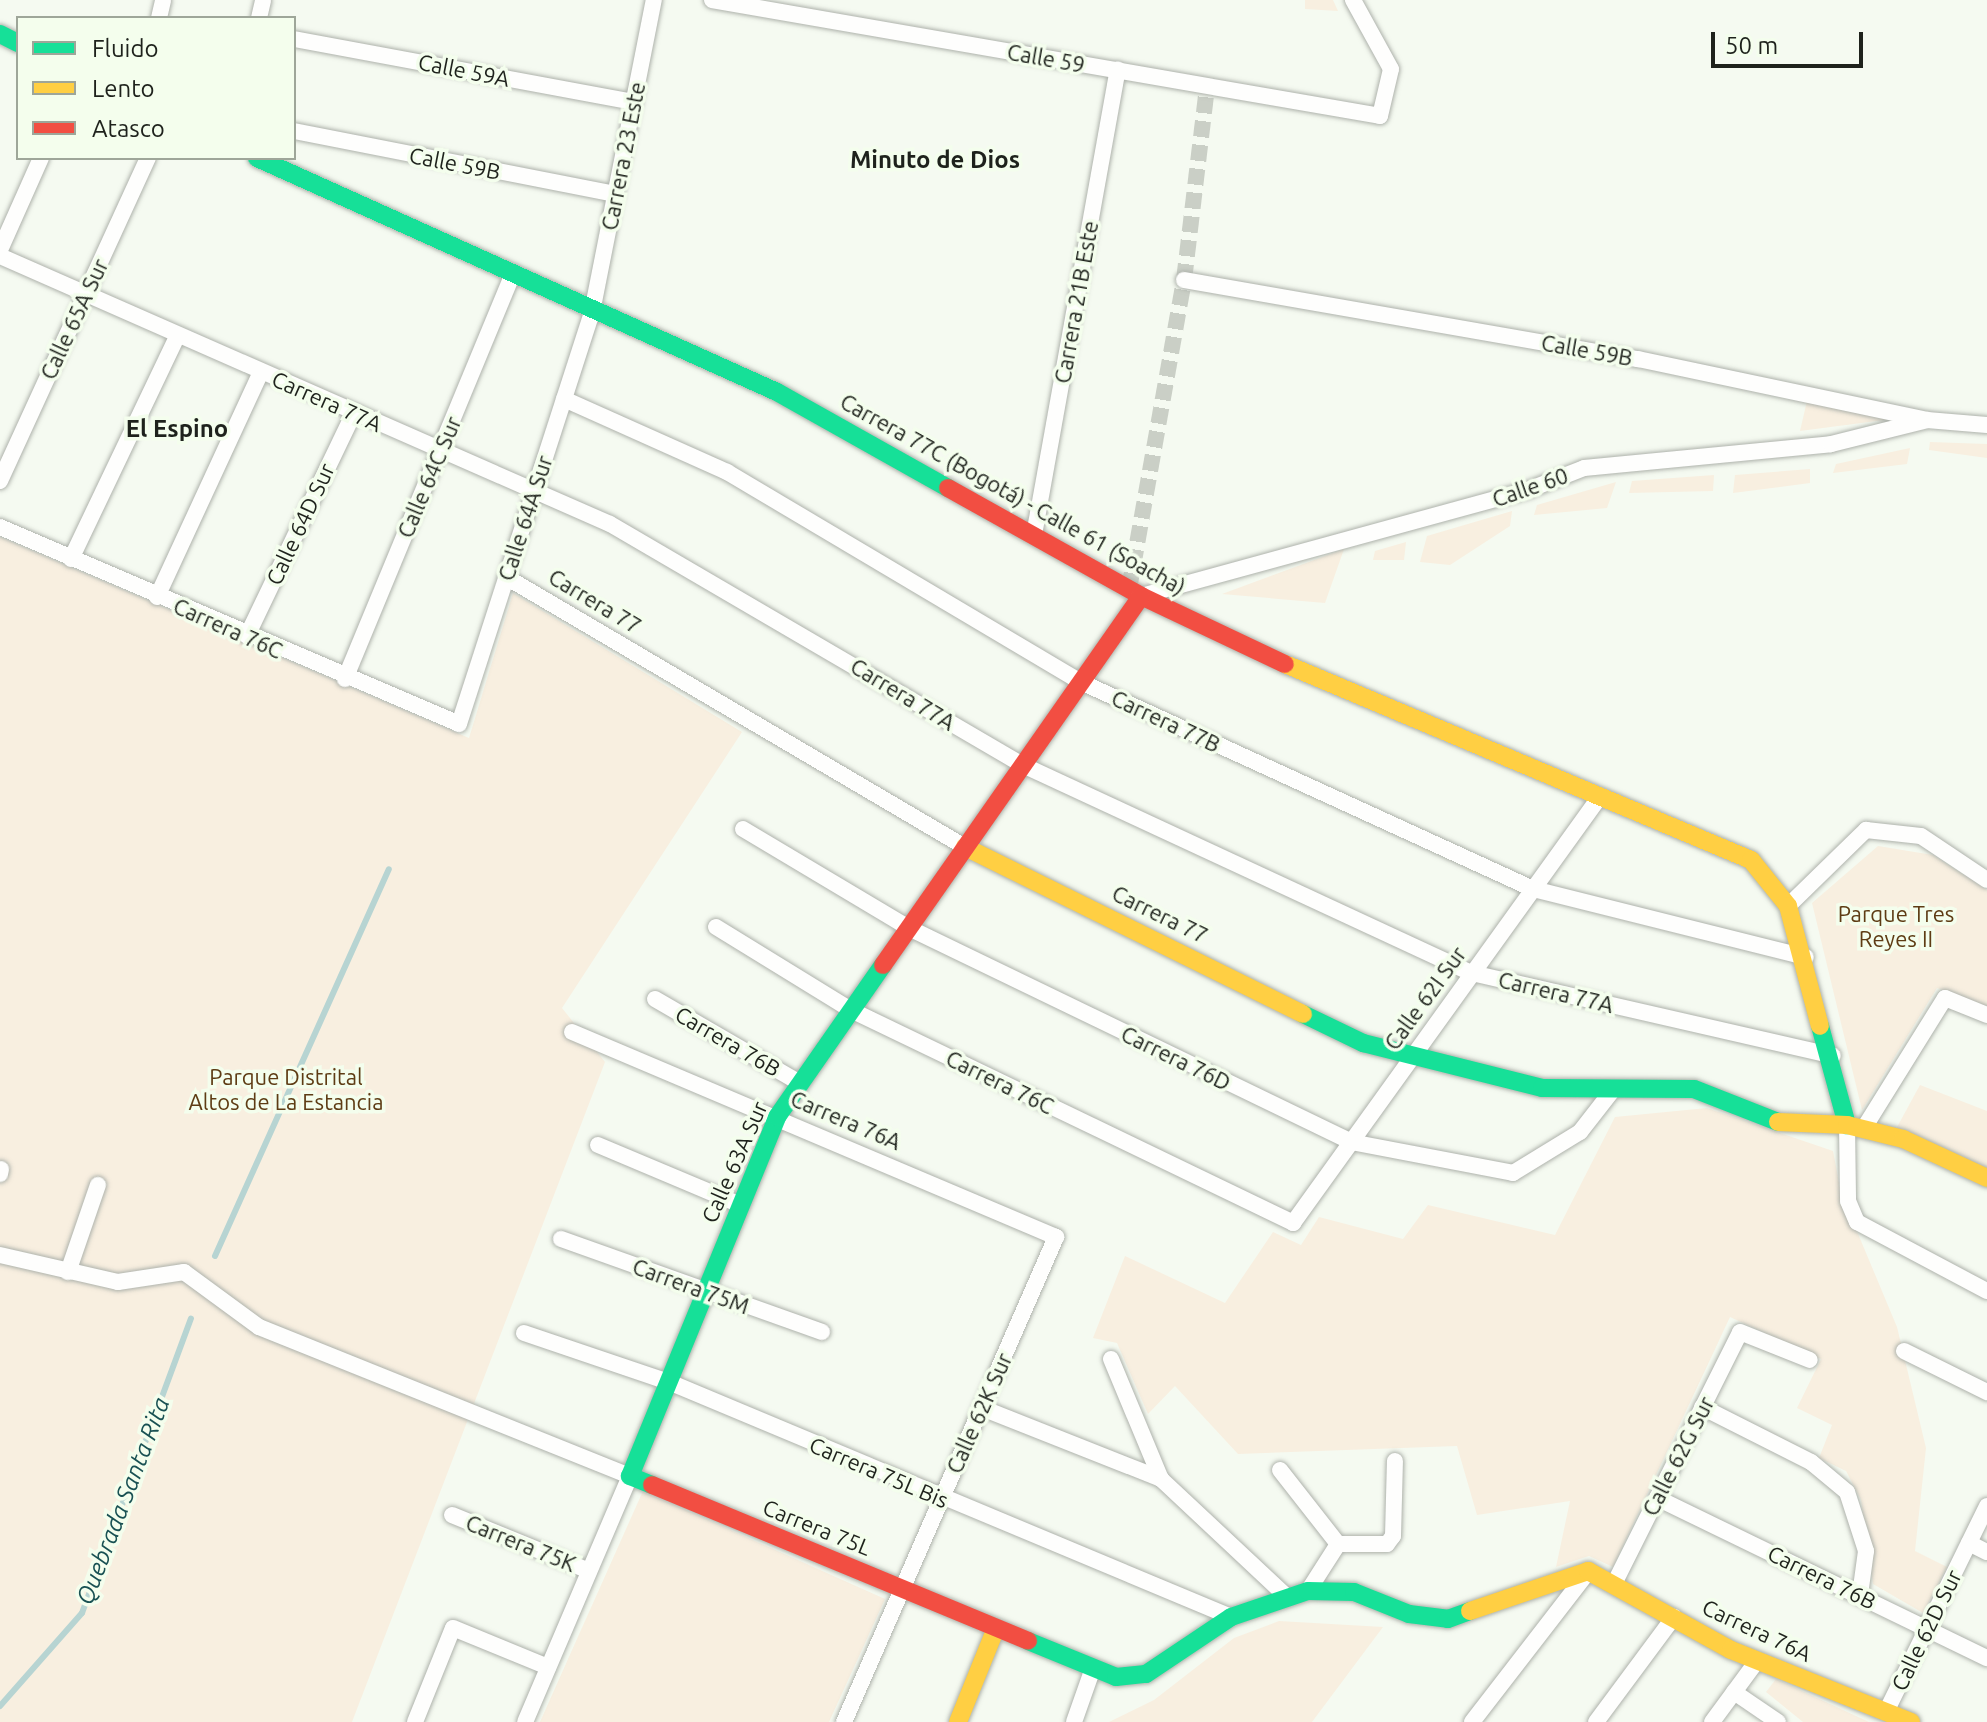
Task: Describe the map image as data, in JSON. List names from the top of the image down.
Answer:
{
  "streets": {
    "street": [
      "Calle 59",
      "Calle 59A",
      "Carrera 23 Este",
      "Calle 59B",
      "Carrera 21B Este",
      "Calle 65A Sur",
      "Carrera 77A",
      "Calle 64C Sur",
      "Calle 60",
      "Carrera 77C (Bogotá) - Calle 61 (Soacha)",
      "Calle 64A Sur",
      "Calle 64D Sur",
      "Carrera 77",
      "Carrera 76C",
      "Carrera 77B",
      "Calle 62I Sur",
      "Carrera 76B",
      "Carrera 76D",
      "Carrera 76A",
      "Calle 63A Sur",
      "Carrera 75M",
      "Calle 62K Sur",
      "Calle 62G Sur",
      "Carrera 75L Bis",
      "Carrera 75L",
      "Carrera 75K",
      "Calle 62D Sur"
    ]
  },
  "crossings": [
    ["Calle 59", "Carrera 21B Este"],
    ["Calle 59A", "Carrera 23 Este"],
    ["Carrera 23 Este", "Calle 59B"],
    ["Carrera 23 Este", "Carrera 77C (Bogotá) - Calle 61 (Soacha)"],
    ["Carrera 23 Este", "Calle 64A Sur"],
    ["Calle 59B", "Calle 60"],
    ["Carrera 21B Este", "Carrera 77C (Bogotá) - Calle 61 (Soacha)"],
    ["Calle 65A Sur", "Carrera 77A"],
    ["Carrera 77A", "Calle 64C Sur"],
    ["Carrera 77A", "Calle 64A Sur"],
    ["Carrera 77A", "Calle 64D Sur"],
    ["Carrera 77A", "Calle 62I Sur"],
    ["Carrera 77A", "Calle 63A Sur"],
    ["Calle 64C Sur", "Carrera 77C (Bogotá) - Calle 61 (Soacha)"],
    ["Calle 64C Sur", "Carrera 76C"],
    ["Calle 60", "Carrera 77C (Bogotá) - Calle 61 (Soacha)"],
    ["Calle 60", "Calle 63A Sur"],
    ["Carrera 77C (Bogotá) - Calle 61 (Soacha)", "Calle 64A Sur"],
    ["Carrera 77C (Bogotá) - Calle 61 (Soacha)", "Calle 62I Sur"],
    ["Carrera 77C (Bogotá) - Calle 61 (Soacha)", "Calle 63A Sur"],
    ["Calle 64A Sur", "Carrera 77"],
    ["Calle 64A Sur", "Carrera 76C"],
    ["Calle 64A Sur", "Carrera 77B"],
    ["Calle 64D Sur", "Carrera 76C"],
    ["Carrera 77", "Calle 62I Sur"],
    ["Carrera 77", "Carrera 76D"],
    ["Carrera 77", "Calle 63A Sur"],
    ["Carrera 76C", "Calle 62I Sur"],
    ["Carrera 76C", "Calle 63A Sur"],
    ["Carrera 77B", "Calle 62I Sur"],
    ["Carrera 77B", "Calle 63A Sur"],
    ["Calle 62I Sur", "Carrera 76D"],
    ["Carrera 76B", "Calle 63A Sur"],
    ["Carrera 76B", "Calle 62G Sur"],
    ["Carrera 76B", "Calle 62D Sur"],
    ["Carrera 76D", "Calle 63A Sur"],
    ["Carrera 76A", "Calle 63A Sur"],
    ["Carrera 76A", "Calle 62K Sur"],
    ["Carrera 76A", "Calle 62G Sur"],
    ["Carrera 76A", "Calle 62D Sur"],
    ["Calle 63A Sur", "Carrera 75M"],
    ["Calle 63A Sur", "Carrera 75L Bis"],
    ["Calle 63A Sur", "Carrera 75L"],
    ["Calle 63A Sur", "Carrera 75K"],
    ["Calle 62K Sur", "Carrera 75L Bis"],
    ["Calle 62K Sur", "Carrera 75L"],
    ["Carrera 75L Bis", "Carrera 75L"]
  ],
  "districts": ["Minuto de Dios", "El Espino"],
  "water": ["Quebrada Santa Rita"],
  "parks": ["Parque Tres Reyes II", "Parque Distrital Altos de La Estancia"],
  "legend": ["Fluido", "Lento", "Atasco"],
  "scale_bar": "50 m"
}
